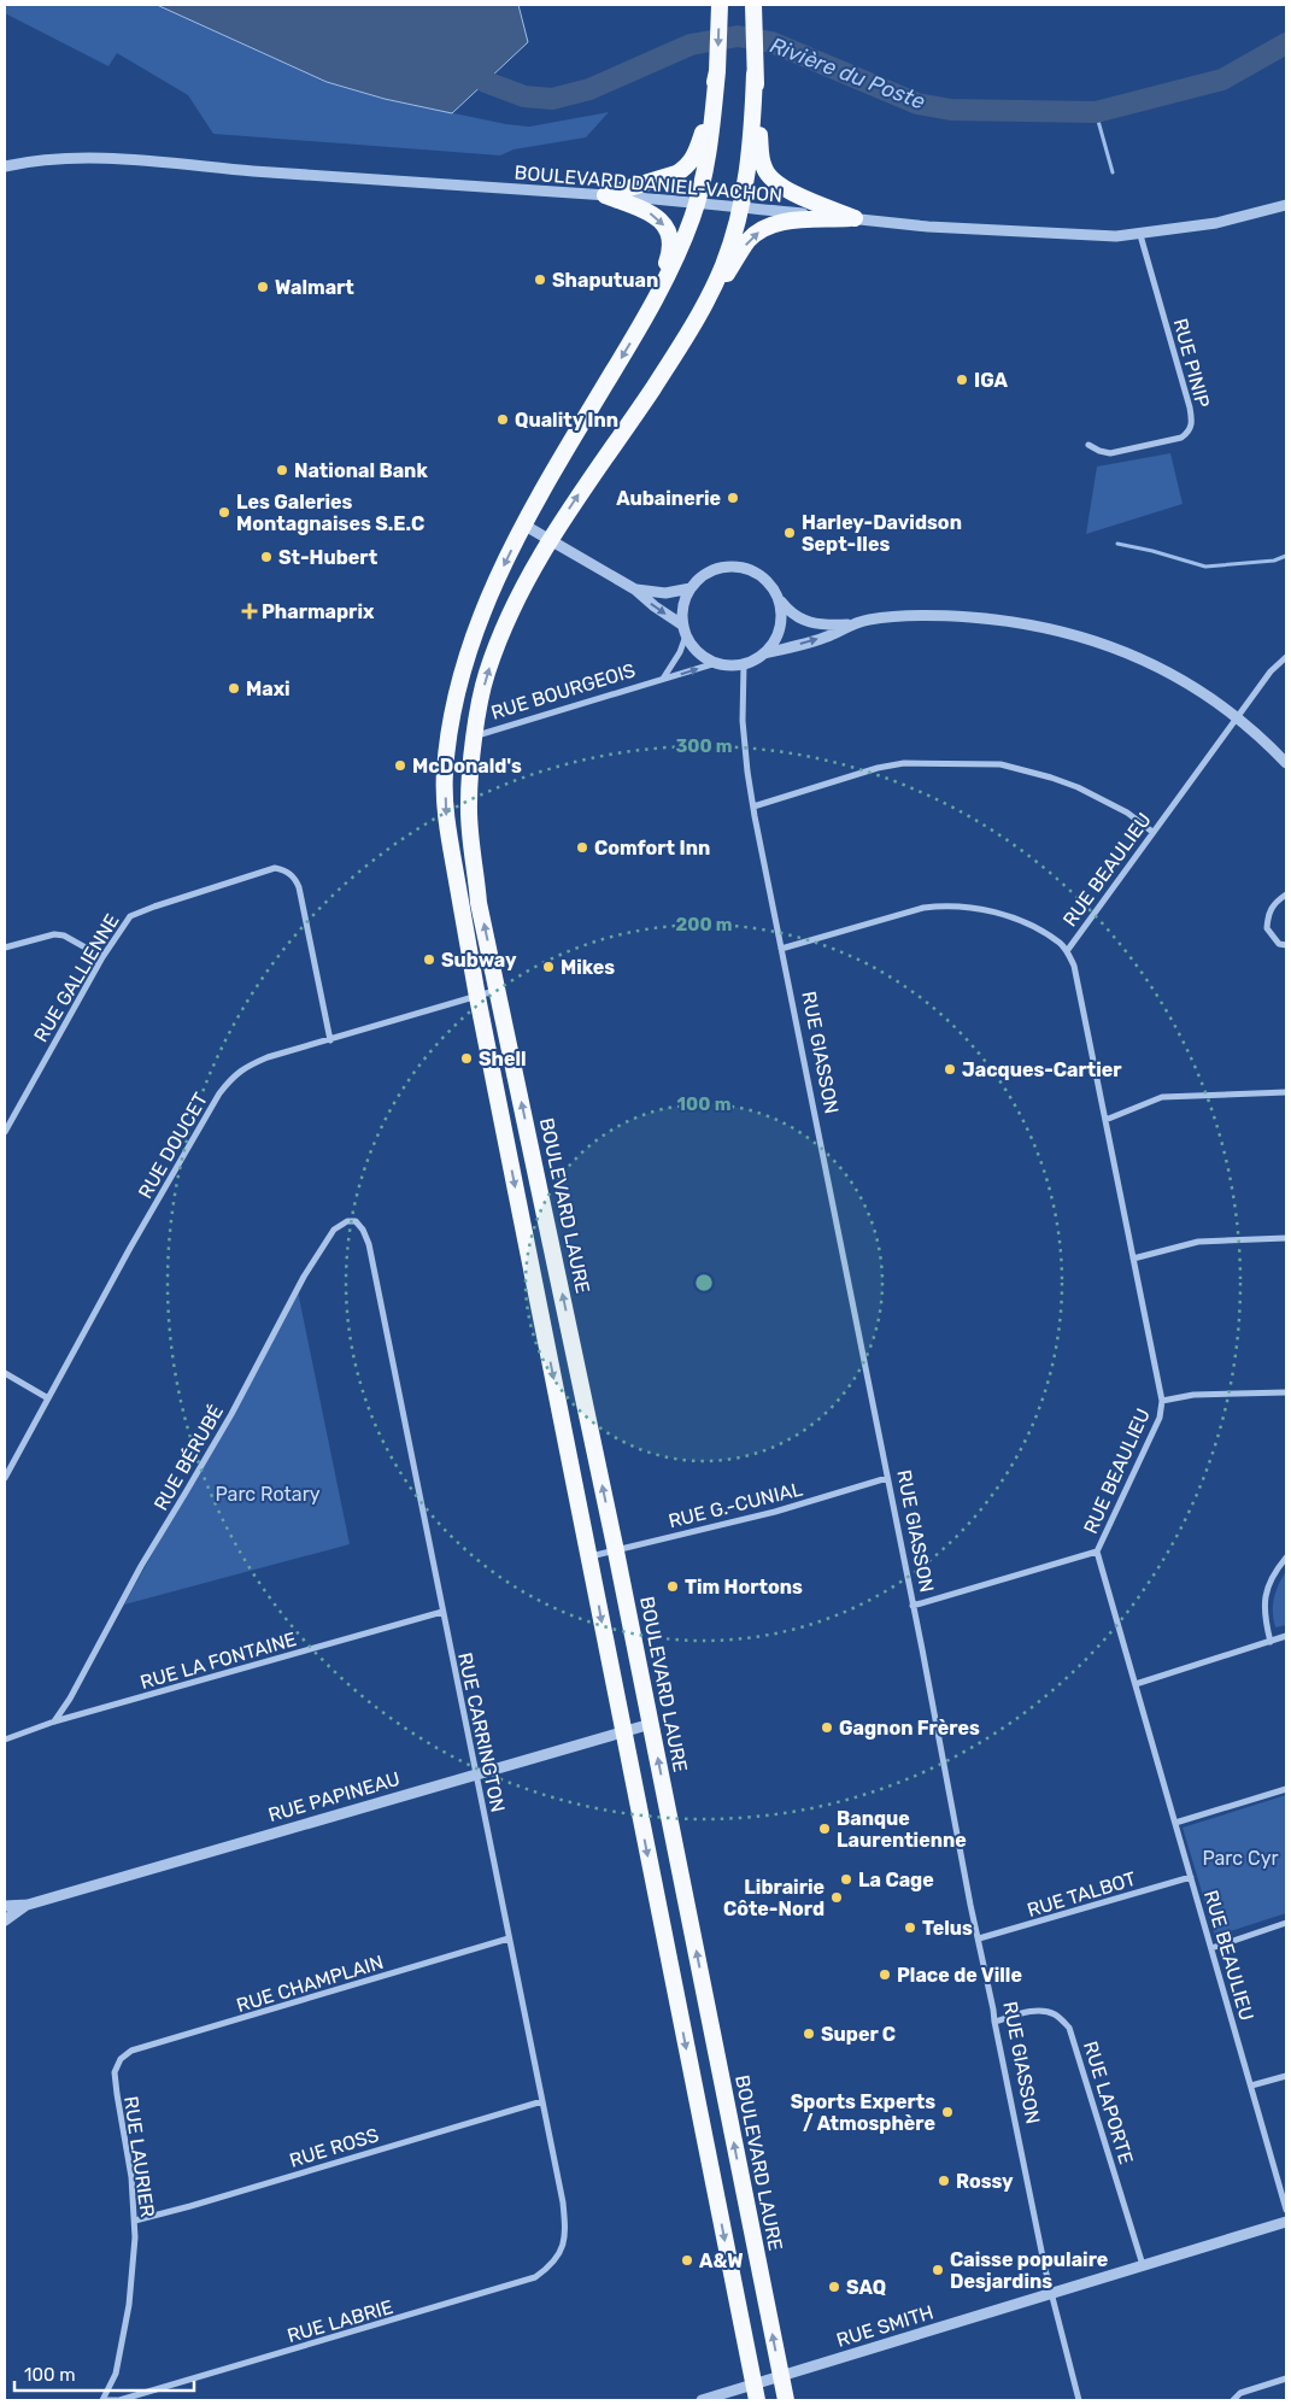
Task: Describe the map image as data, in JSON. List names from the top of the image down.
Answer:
{
  "streets": {
    "highway": ["BOULEVARD LAURE"],
    "street": [
      "BOULEVARD DANIEL-VACHON",
      "RUE PINIP",
      "RUE BOURGEOIS",
      "RUE BEAULIEU",
      "RUE GALLIENNE",
      "RUE GIASSON",
      "RUE DOUCET",
      "RUE BÉRUBÉ",
      "RUE G.-CUNIAL",
      "RUE LA FONTAINE",
      "RUE CARRINGTON",
      "RUE PAPINEAU",
      "RUE TALBOT",
      "RUE CHAMPLAIN",
      "RUE LAPORTE",
      "RUE ROSS",
      "RUE LAURIER",
      "RUE LABRIE",
      "RUE SMITH"
    ]
  },
  "crossings": [
    ["BOULEVARD DANIEL-VACHON", "RUE PINIP"],
    ["BOULEVARD DANIEL-VACHON", "BOULEVARD LAURE"],
    ["RUE BOURGEOIS", "RUE GIASSON"],
    ["RUE BOURGEOIS", "BOULEVARD LAURE"],
    ["RUE BEAULIEU", "RUE TALBOT"],
    ["RUE GALLIENNE", "RUE DOUCET"],
    ["RUE GIASSON", "RUE G.-CUNIAL"],
    ["RUE GIASSON", "RUE TALBOT"],
    ["RUE GIASSON", "RUE LAPORTE"],
    ["RUE GIASSON", "RUE SMITH"],
    ["RUE DOUCET", "BOULEVARD LAURE"],
    ["BOULEVARD LAURE", "RUE G.-CUNIAL"],
    ["BOULEVARD LAURE", "RUE PAPINEAU"],
    ["BOULEVARD LAURE", "RUE SMITH"],
    ["RUE BÉRUBÉ", "RUE LA FONTAINE"],
    ["RUE BÉRUBÉ", "RUE CARRINGTON"],
    ["RUE LA FONTAINE", "RUE CARRINGTON"],
    ["RUE CARRINGTON", "RUE PAPINEAU"],
    ["RUE CARRINGTON", "RUE CHAMPLAIN"],
    ["RUE CARRINGTON", "RUE ROSS"],
    ["RUE CARRINGTON", "RUE LABRIE"],
    ["RUE CHAMPLAIN", "RUE LAURIER"],
    ["RUE LAPORTE", "RUE SMITH"],
    ["RUE ROSS", "RUE LAURIER"],
    ["RUE LAURIER", "RUE LABRIE"]
  ],
  "water": ["Rivière du Poste"],
  "parks": ["Parc Rotary", "Parc Cyr"],
  "places": {
    "other": [
      "Shaputuan",
      "Walmart",
      "IGA",
      "Quality Inn",
      "National Bank",
      "Aubainerie",
      "Les Galeries Montagnaises S.E.C",
      "Harley-Davidson Sept-Iles",
      "St-Hubert",
      "Maxi",
      "McDonald's",
      "Comfort Inn",
      "Subway",
      "Mikes",
      "Shell",
      "Jacques-Cartier",
      "Tim Hortons",
      "Gagnon Frères",
      "Banque Laurentienne",
      "La Cage",
      "Librairie Côte-Nord",
      "Telus",
      "Place de Ville",
      "Super C",
      "Sports Experts / Atmosphère",
      "Rossy",
      "A&W",
      "Caisse populaire Desjardins",
      "SAQ"
    ],
    "health": ["Pharmaprix"]
  },
  "scale_bar": "100 m",
  "rings": ["300 m", "200 m", "100 m"]
}
